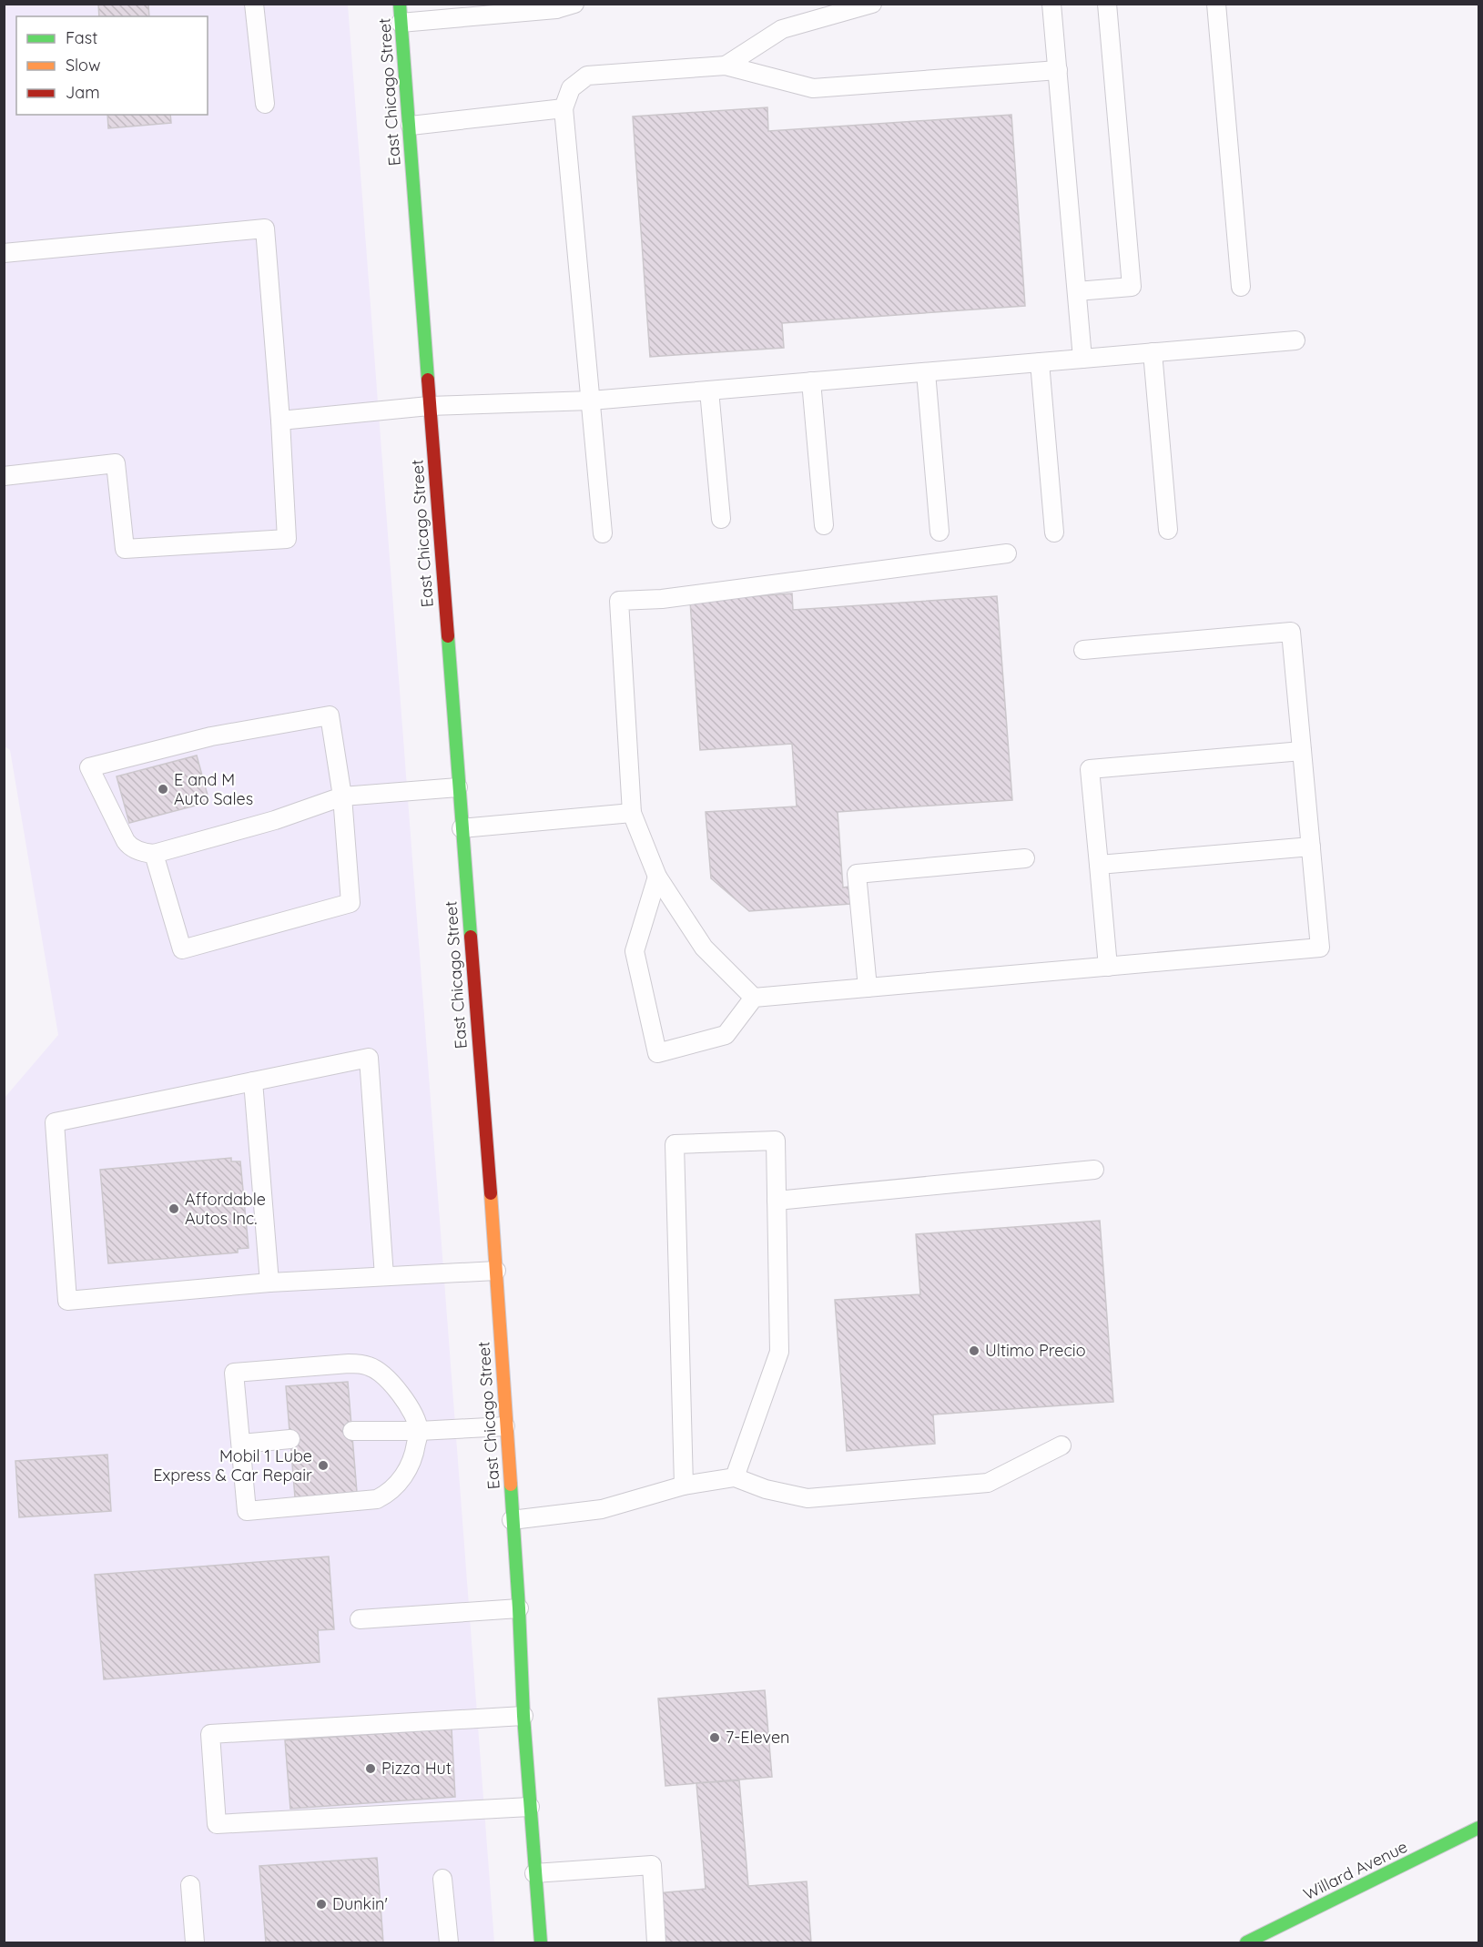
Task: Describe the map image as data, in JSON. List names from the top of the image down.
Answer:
{
  "streets": {
    "main road": ["East Chicago Street", "Willard Avenue"]
  },
  "places": [
    "E and M Auto Sales",
    "Affordable Autos Inc.",
    "Ultimo Precio",
    "Mobil 1 Lube Express & Car Repair",
    "7-Eleven",
    "Pizza Hut",
    "Dunkin'"
  ],
  "legend": ["Fast", "Slow", "Jam"]
}
